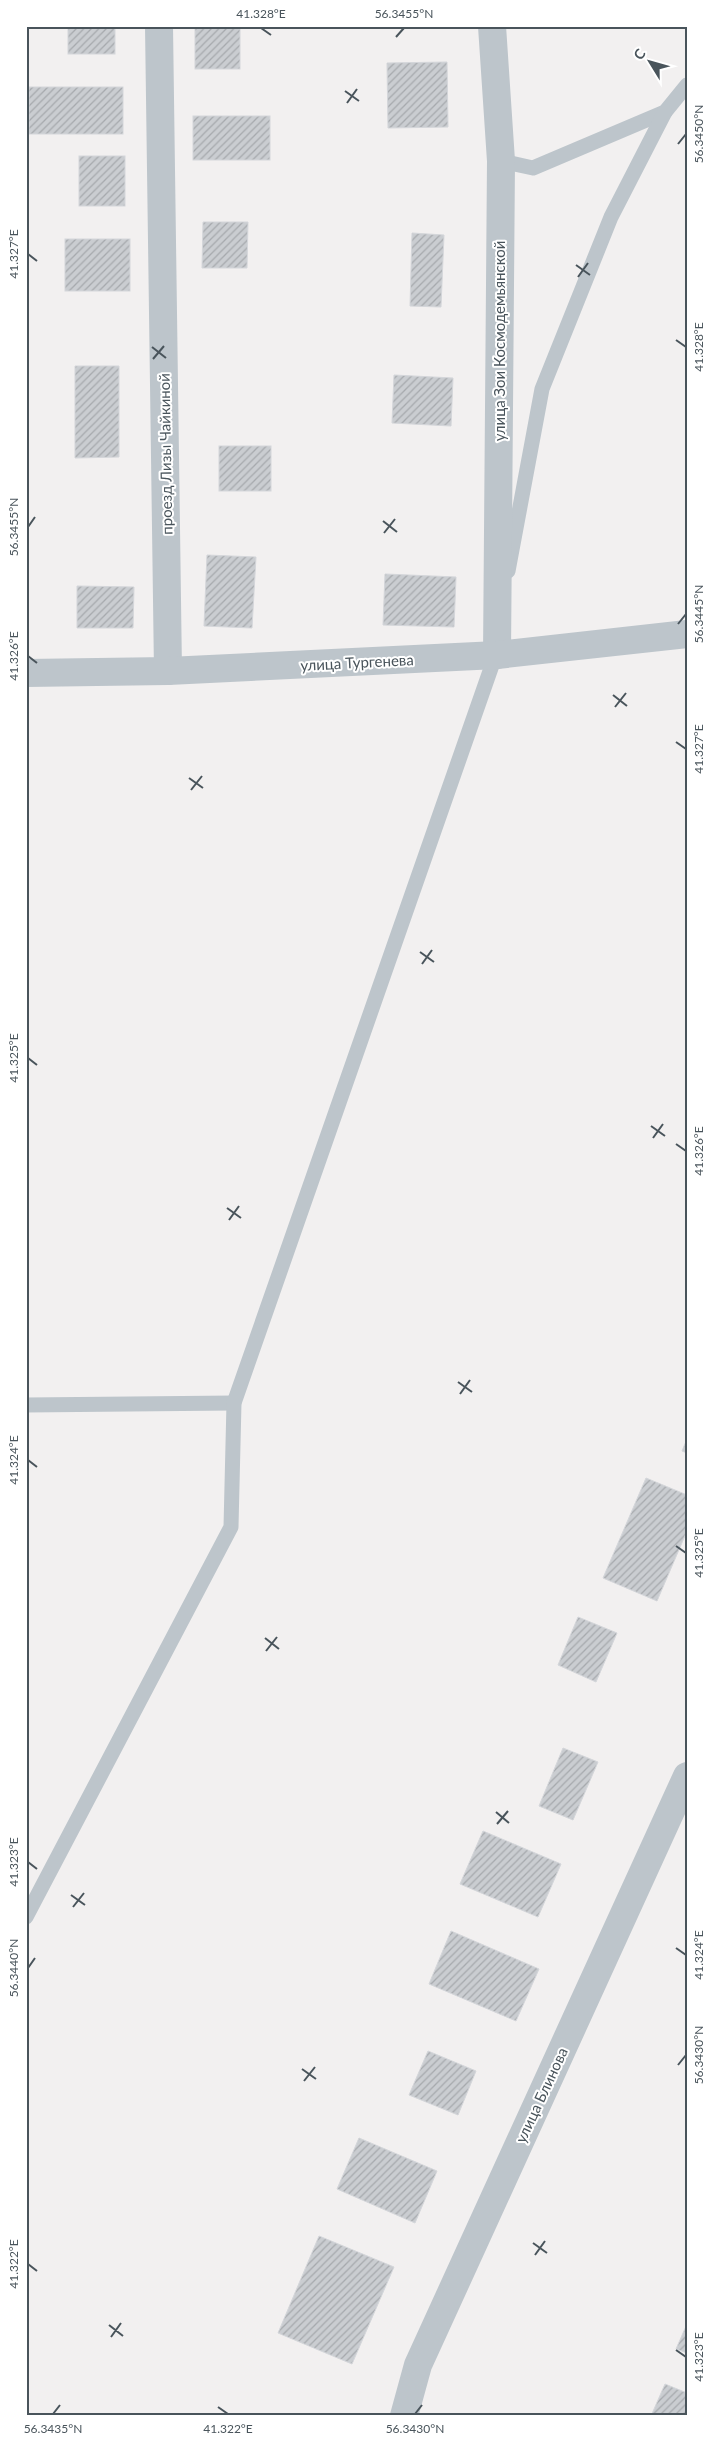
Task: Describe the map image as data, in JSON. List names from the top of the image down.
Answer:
{
  "streets": {
    "street": [
      "улица Зои Космодемьянской",
      "проезд Лизы Чайкиной",
      "улица Тургенева",
      "улица Блинова"
    ]
  },
  "crossings": [
    ["улица Зои Космодемьянской", "улица Тургенева"],
    ["проезд Лизы Чайкиной", "улица Тургенева"]
  ],
  "north": "top left",
  "coordinates": [
    "41.328°E",
    "56.3455°N",
    "56.3450°N",
    "41.327°E",
    "56.3445°N",
    "41.326°E",
    "41.325°E",
    "41.324°E",
    "41.323°E",
    "56.3440°N",
    "56.3430°N",
    "41.322°E",
    "56.3435°N"
  ]
}
